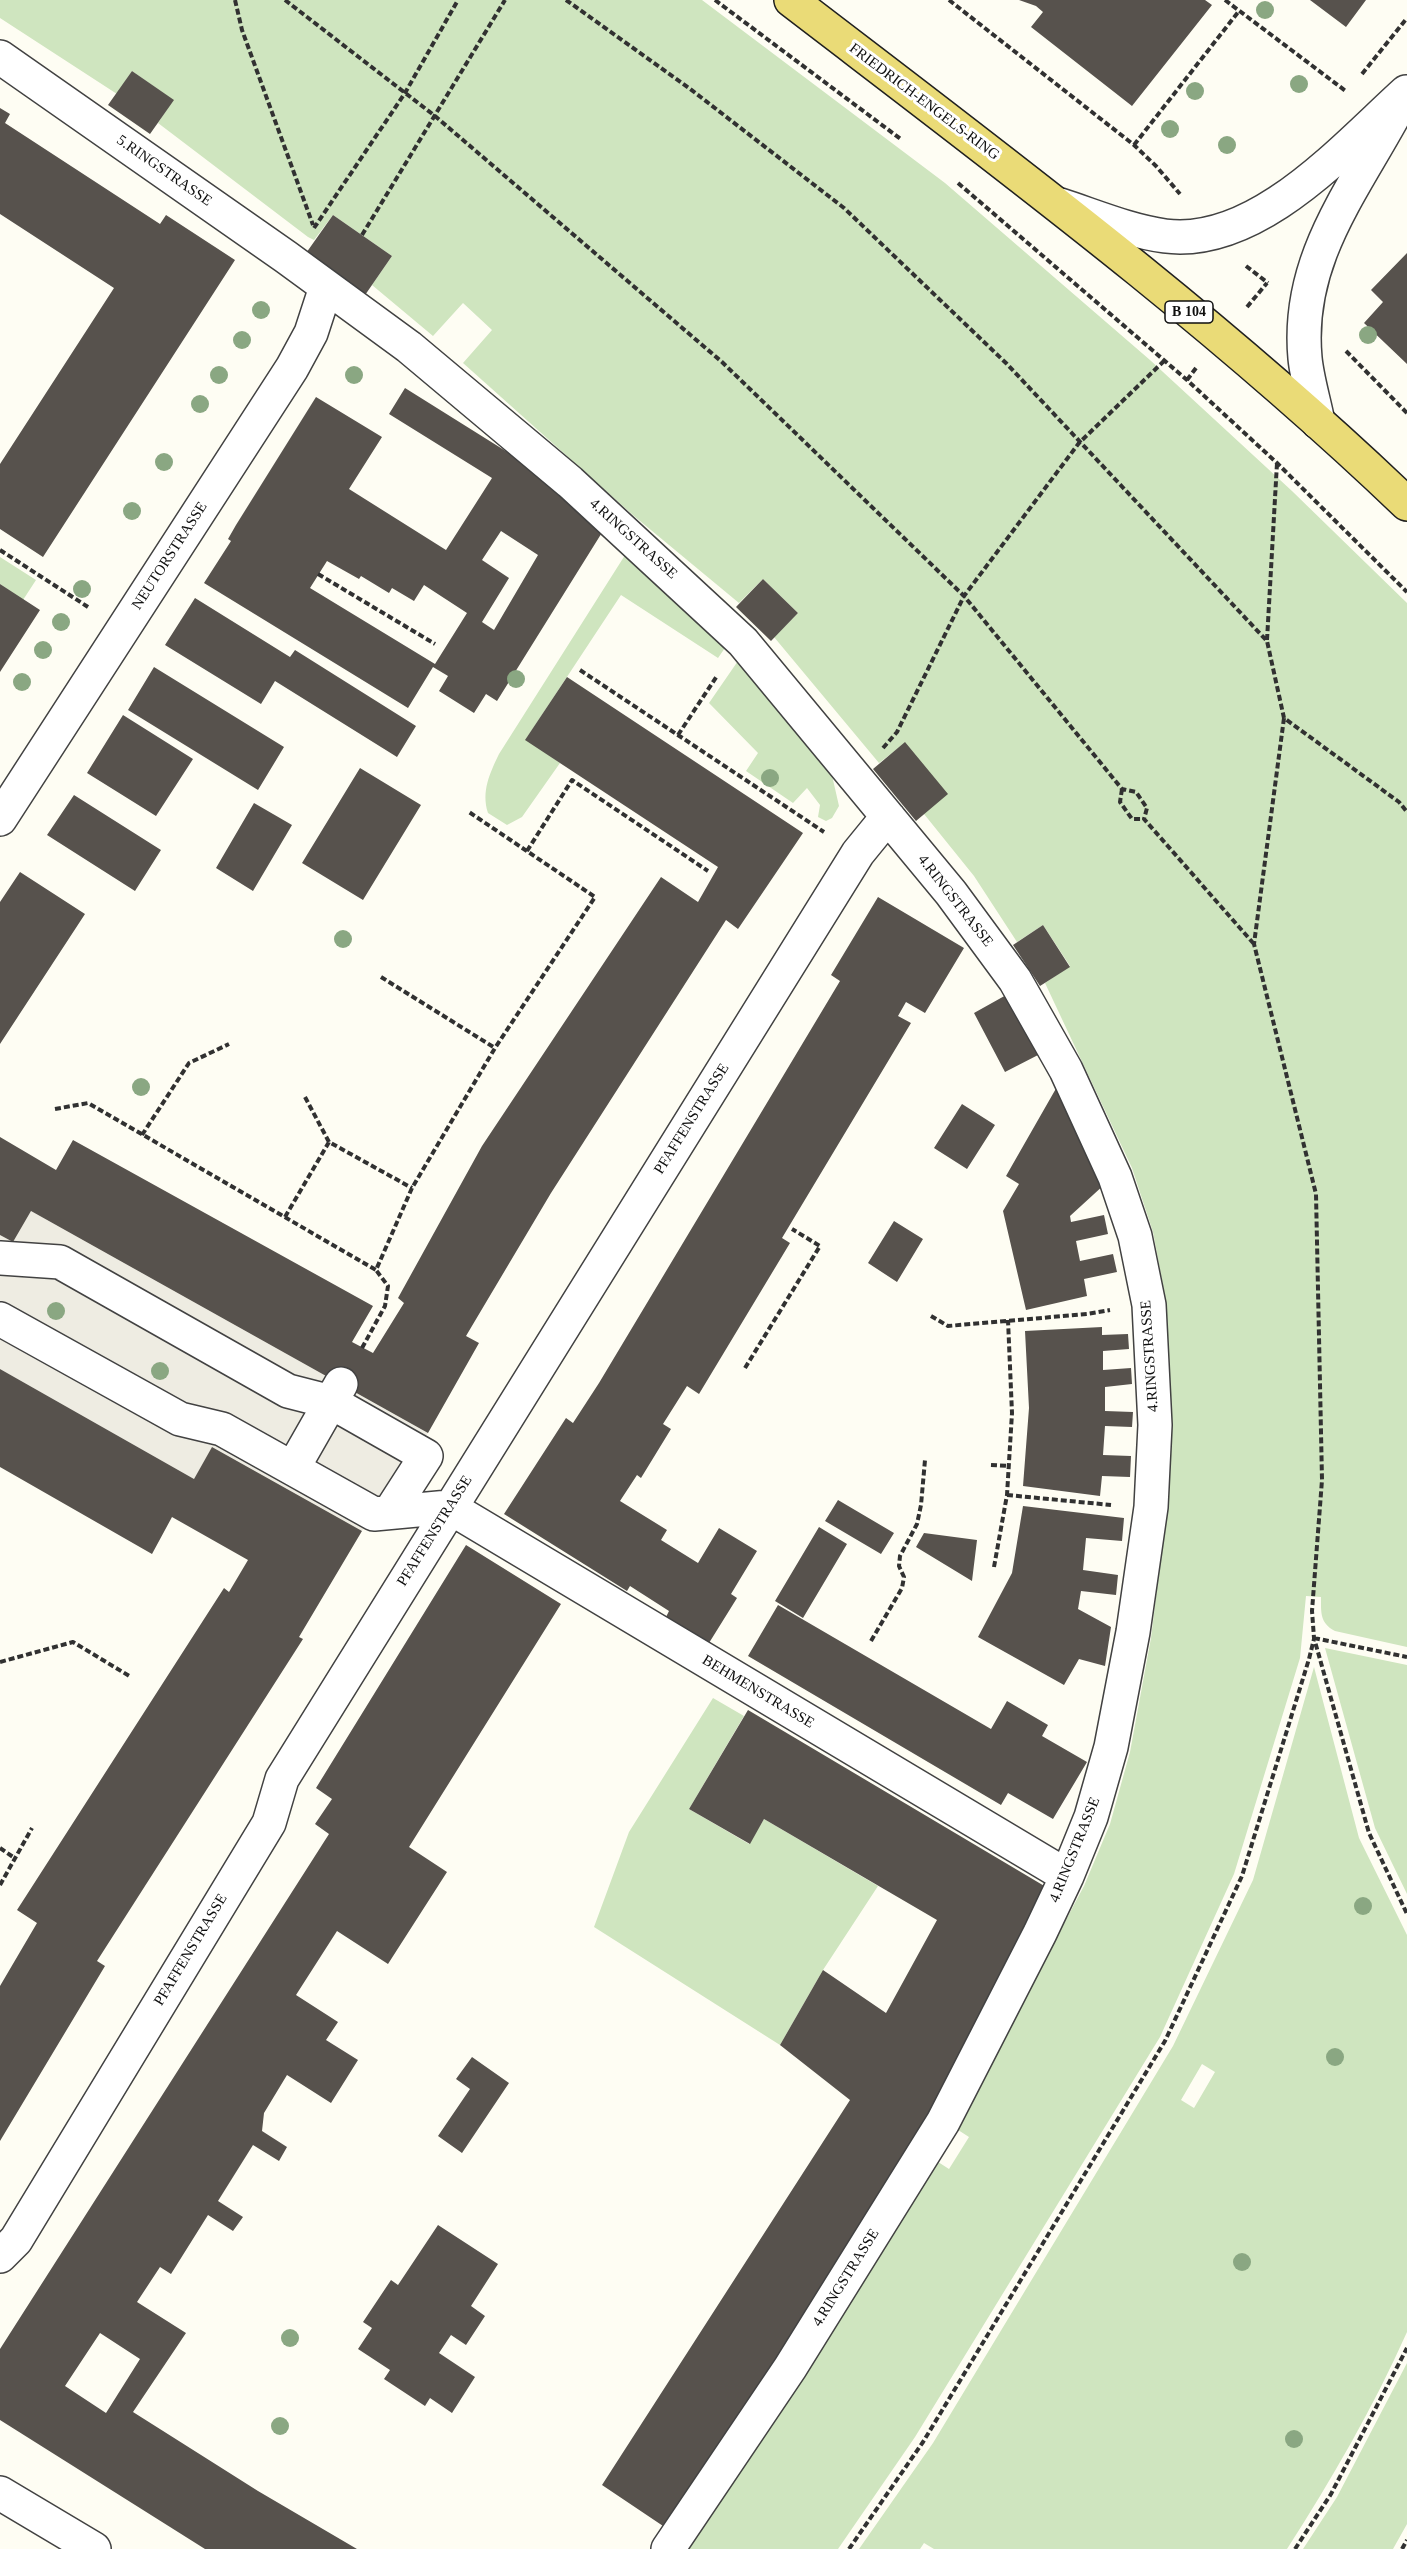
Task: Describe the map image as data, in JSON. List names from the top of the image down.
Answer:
{
  "streets": {
    "main road": ["FRIEDRICH-ENGELS-RING", "B 104"],
    "street": [
      "5.RINGSTRASSE",
      "4.RINGSTRASSE",
      "NEUTORSTRASSE",
      "PFAFFENSTRASSE",
      "BEHMENSTRASSE"
    ]
  },
  "crossings": [
    ["5.RINGSTRASSE", "4.RINGSTRASSE"],
    ["5.RINGSTRASSE", "NEUTORSTRASSE"],
    ["4.RINGSTRASSE", "NEUTORSTRASSE"],
    ["4.RINGSTRASSE", "PFAFFENSTRASSE"],
    ["4.RINGSTRASSE", "BEHMENSTRASSE"],
    ["PFAFFENSTRASSE", "BEHMENSTRASSE"]
  ]
}
